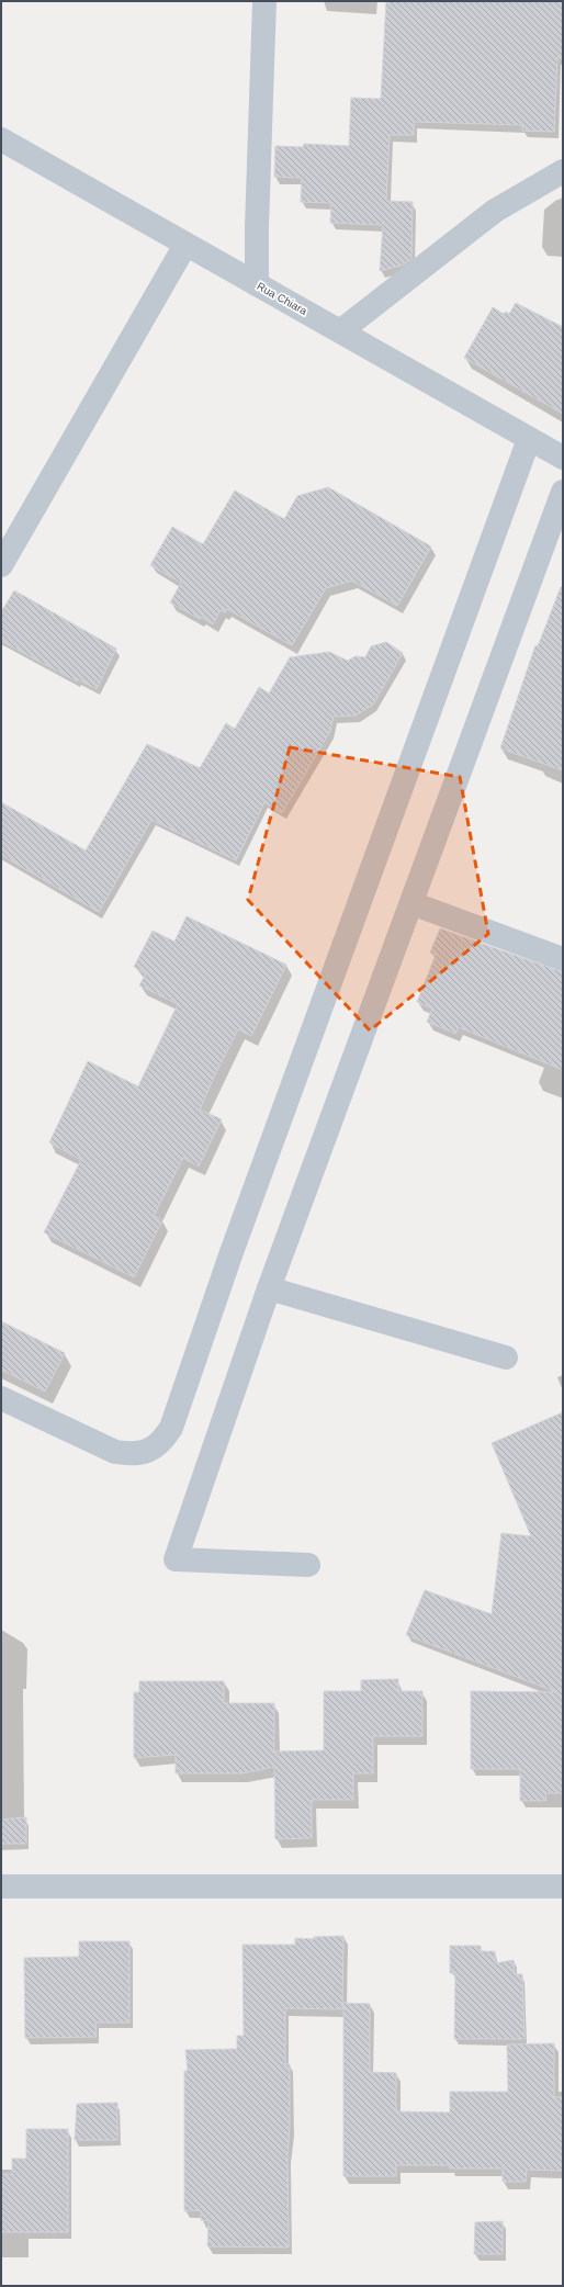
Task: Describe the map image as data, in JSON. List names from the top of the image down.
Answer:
{
  "streets": {
    "street": ["Rua Chiara"]
  }
}
